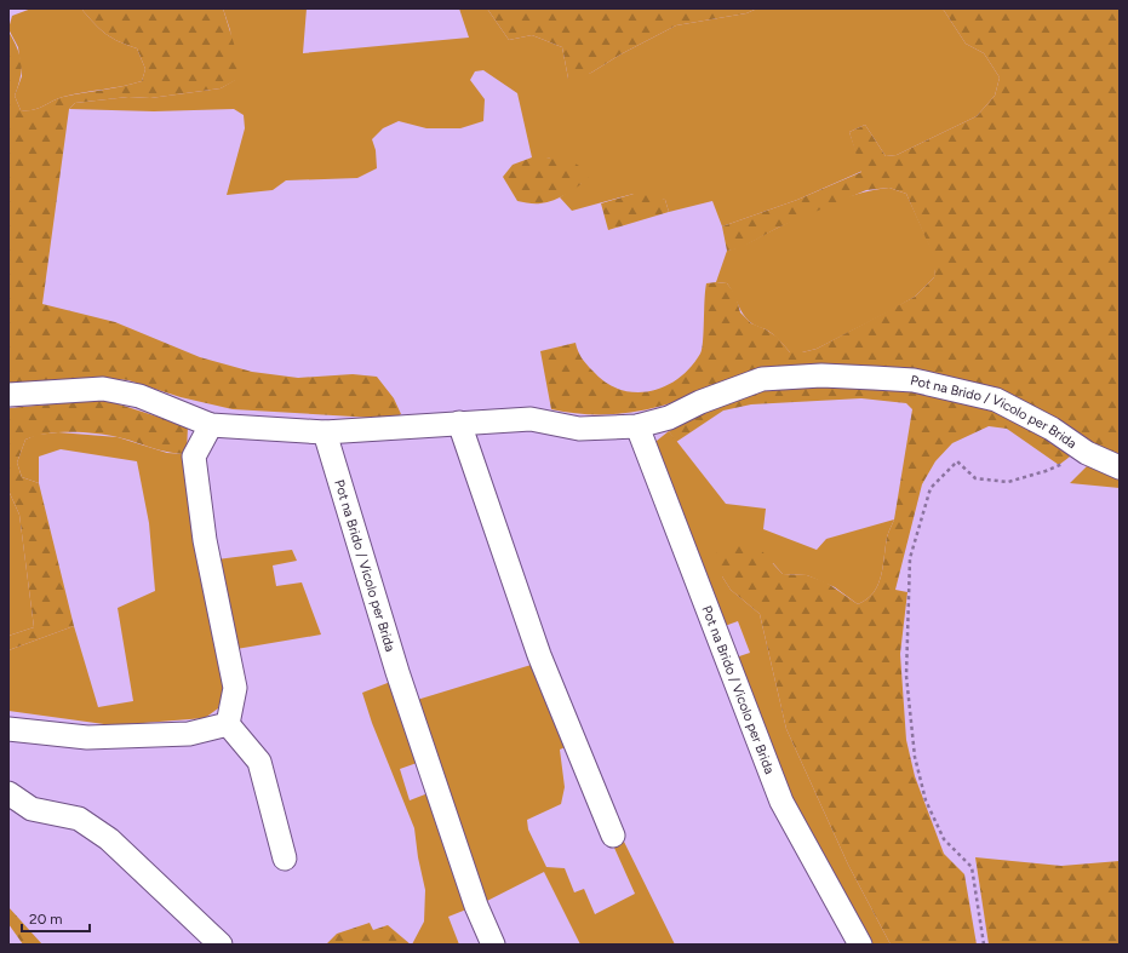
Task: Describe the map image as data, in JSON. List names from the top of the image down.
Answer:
{
  "streets": {
    "street": ["Pot na Brido / Vicolo per Brida"]
  },
  "scale_bar": "20 m"
}
